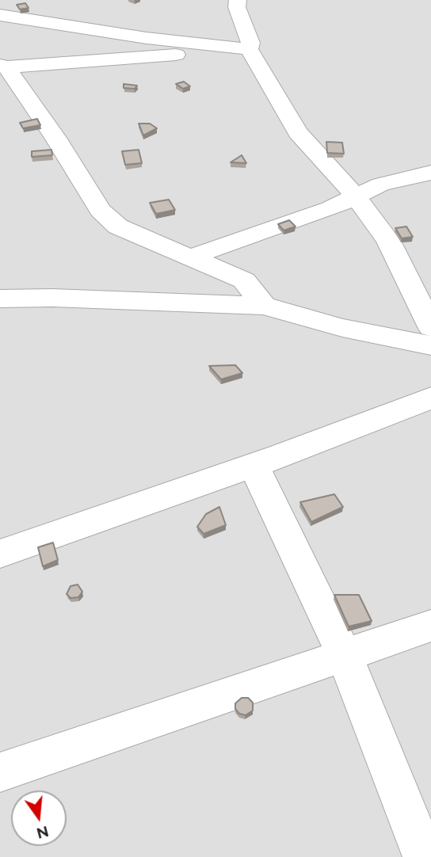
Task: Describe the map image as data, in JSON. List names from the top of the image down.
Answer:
{
  "north": "bottom"
}
